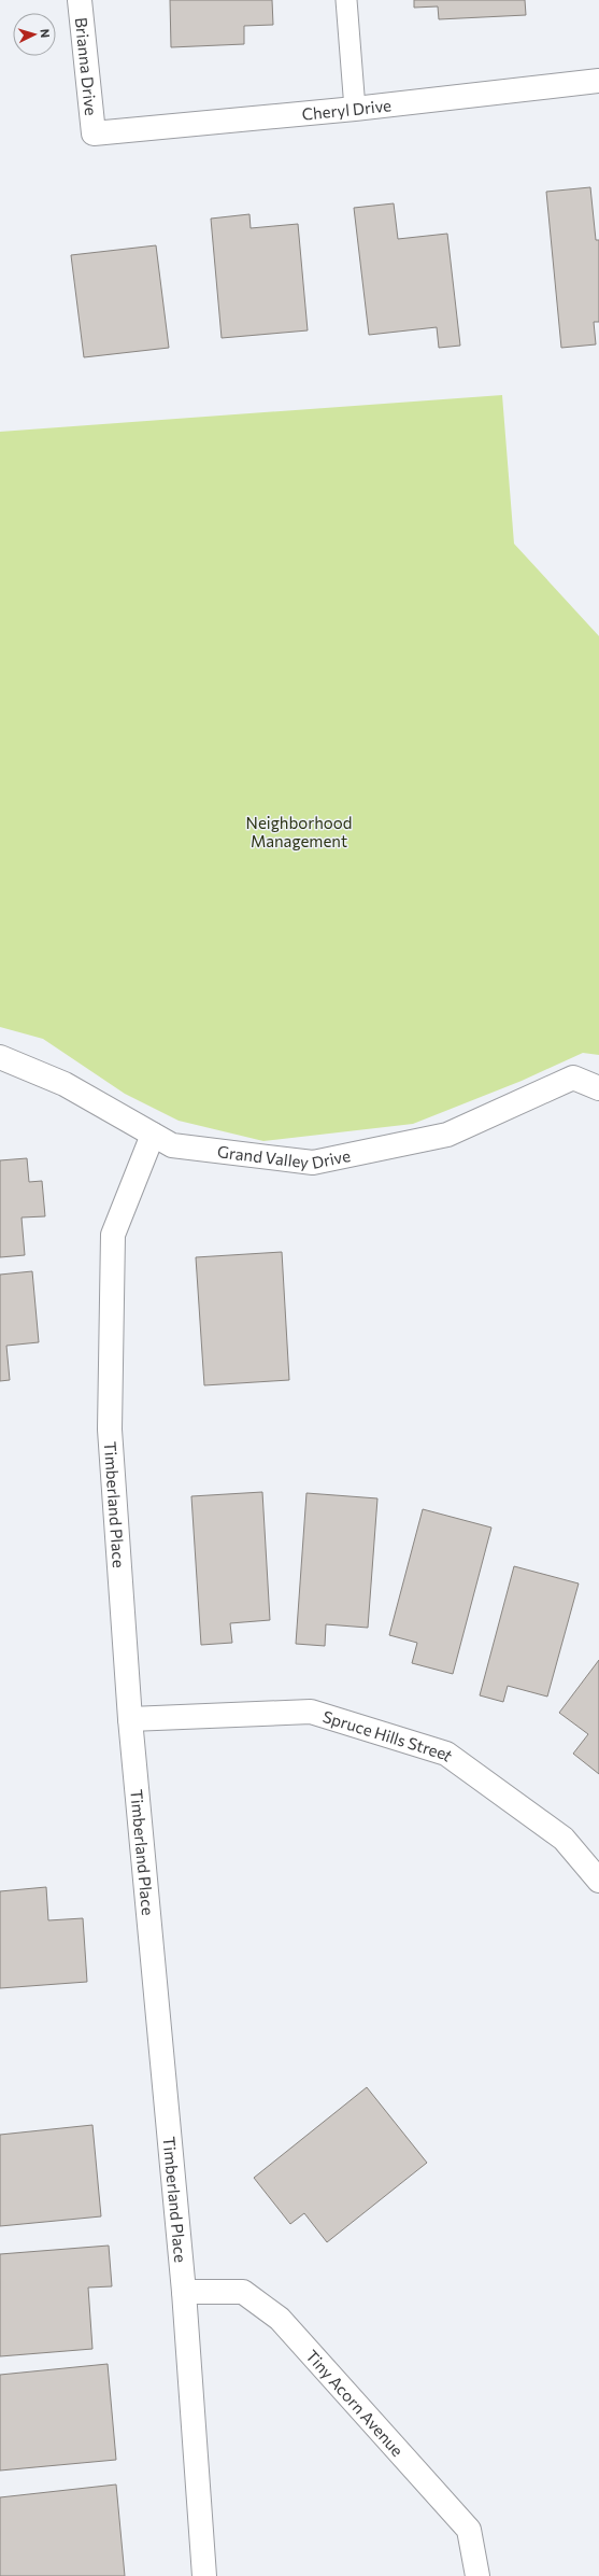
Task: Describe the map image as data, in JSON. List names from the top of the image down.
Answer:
{
  "streets": {
    "street": [
      "Brianna Drive",
      "Cheryl Drive",
      "Grand Valley Drive",
      "Timberland Place",
      "Spruce Hills Street",
      "Tiny Acorn Avenue"
    ]
  },
  "crossings": [
    ["Brianna Drive", "Cheryl Drive"],
    ["Grand Valley Drive", "Timberland Place"],
    ["Timberland Place", "Spruce Hills Street"],
    ["Timberland Place", "Tiny Acorn Avenue"]
  ],
  "parks": ["Neighborhood Management"],
  "north": "right"
}
